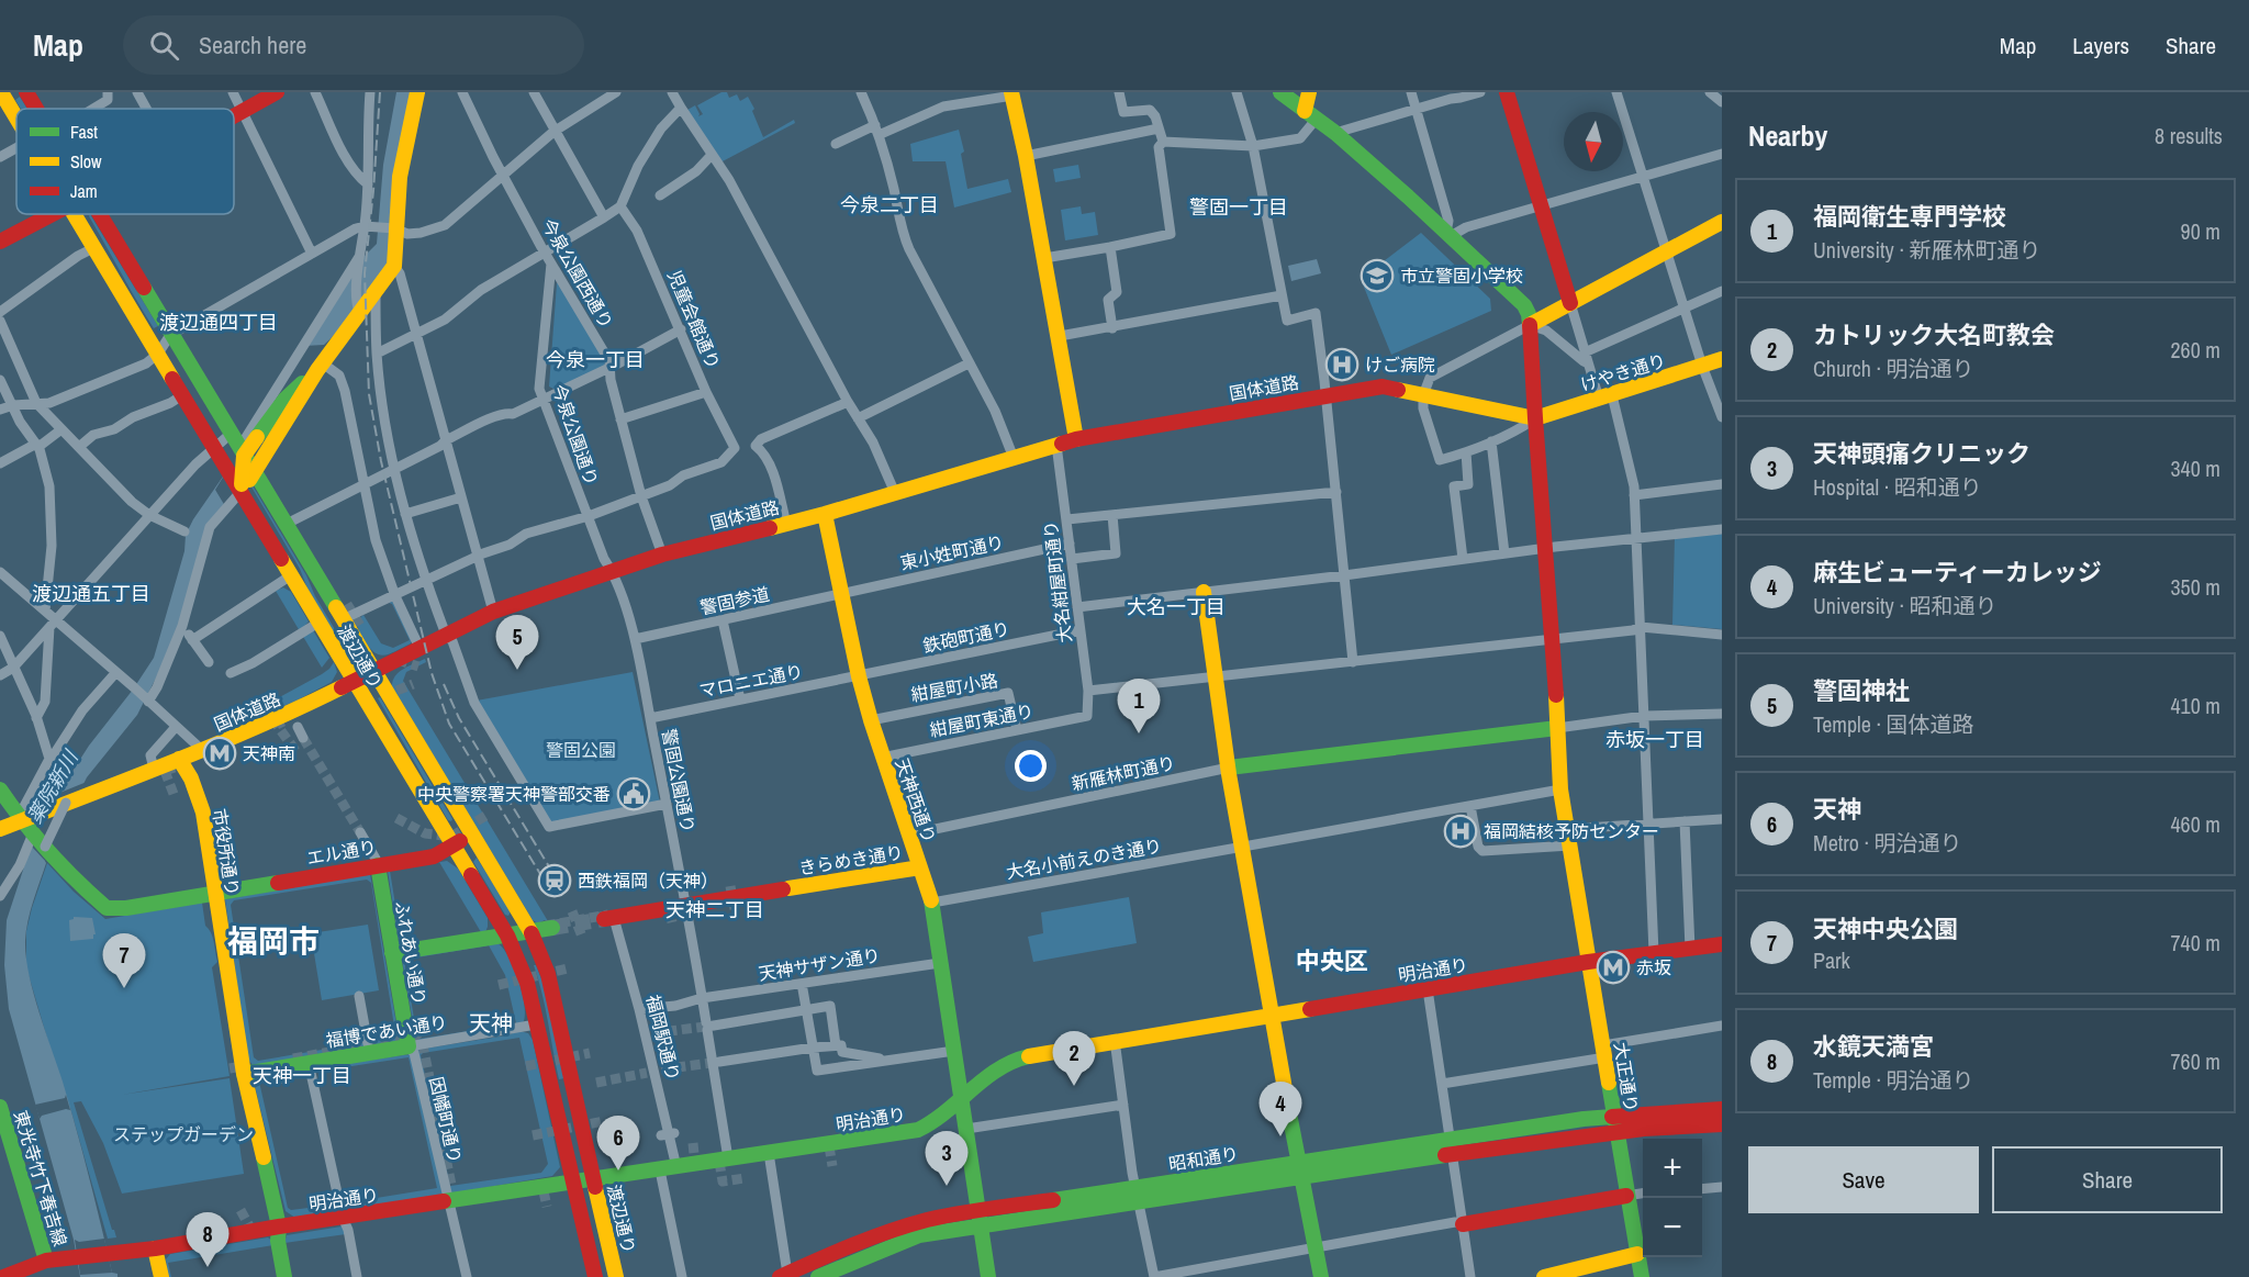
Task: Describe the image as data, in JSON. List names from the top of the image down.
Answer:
{
  "streets": {
    "main road": [
      "けやき通り",
      "国体道路",
      "渡辺通り",
      "天神西通り",
      "市役所通り",
      "エル通り",
      "きらめき通り",
      "ふれあい通り",
      "明治通り",
      "福博であい通り",
      "大正通り",
      "昭和通り",
      "東光寺竹下春吉線"
    ],
    "street": [
      "今泉公園西通り",
      "児童会館通り",
      "今泉公園通り",
      "東小姓町通り",
      "大名紺屋町通り",
      "警固参道",
      "鉄砲町通り",
      "マロニエ通り",
      "紺屋町小路",
      "紺屋町東通り",
      "新雁林町通り",
      "警固公園通り",
      "大名小前えのき通り",
      "天神サザン通り",
      "福岡駅通り",
      "因幡町通り"
    ]
  },
  "crossings": [
    ["今泉公園西通り", "国体道路"],
    ["今泉公園西通り", "今泉公園通り"],
    ["けやき通り", "国体道路"],
    ["けやき通り", "大正通り"],
    ["国体道路", "今泉公園通り"],
    ["国体道路", "大名紺屋町通り"],
    ["国体道路", "渡辺通り"],
    ["国体道路", "警固公園通り"],
    ["国体道路", "天神西通り"],
    ["国体道路", "市役所通り"],
    ["国体道路", "大正通り"],
    ["今泉公園通り", "警固公園通り"],
    ["東小姓町通り", "大名紺屋町通り"],
    ["東小姓町通り", "警固参道"],
    ["東小姓町通り", "天神西通り"],
    ["大名紺屋町通り", "鉄砲町通り"],
    ["大名紺屋町通り", "紺屋町東通り"],
    ["警固参道", "警固公園通り"],
    ["警固参道", "天神西通り"],
    ["鉄砲町通り", "マロニエ通り"],
    ["鉄砲町通り", "天神西通り"],
    ["渡辺通り", "エル通り"],
    ["渡辺通り", "明治通り"],
    ["渡辺通り", "福博であい通り"],
    ["マロニエ通り", "警固公園通り"],
    ["マロニエ通り", "天神西通り"],
    ["紺屋町小路", "紺屋町東通り"],
    ["紺屋町小路", "天神西通り"],
    ["紺屋町東通り", "天神西通り"],
    ["新雁林町通り", "天神西通り"],
    ["警固公園通り", "きらめき通り"],
    ["警固公園通り", "天神サザン通り"],
    ["警固公園通り", "明治通り"],
    ["天神西通り", "大名小前えのき通り"],
    ["天神西通り", "きらめき通り"],
    ["天神西通り", "天神サザン通り"],
    ["天神西通り", "明治通り"],
    ["天神西通り", "昭和通り"],
    ["市役所通り", "エル通り"],
    ["市役所通り", "明治通り"],
    ["市役所通り", "福博であい通り"],
    ["エル通り", "ふれあい通り"],
    ["大名小前えのき通り", "大正通り"],
    ["きらめき通り", "福岡駅通り"],
    ["ふれあい通り", "福博であい通り"],
    ["ふれあい通り", "因幡町通り"],
    ["天神サザン通り", "福岡駅通り"],
    ["明治通り", "福岡駅通り"],
    ["明治通り", "大正通り"],
    ["明治通り", "因幡町通り"],
    ["明治通り", "東光寺竹下春吉線"],
    ["福博であい通り", "因幡町通り"],
    ["大正通り", "昭和通り"]
  ],
  "districts": [
    "今泉二丁目",
    "警固一丁目",
    "渡辺通四丁目",
    "今泉一丁目",
    "渡辺通五丁目",
    "大名一丁目",
    "赤坂一丁目",
    "天神二丁目",
    "福岡市",
    "中央区",
    "天神",
    "天神一丁目"
  ],
  "water": ["薬院新川"],
  "parks": ["警固公園", "ステップガーデン"],
  "places": {
    "school or university": ["市立警固小学校"],
    "hospital": ["けご病院", "福岡結核予防センター"],
    "metro station": ["天神南", "赤坂"],
    "public building": ["中央警察署天神警部交番"],
    "station": ["西鉄福岡（天神）"]
  },
  "legend": ["Fast", "Slow", "Jam"],
  "north": "bottom",
  "page": {
    "header": "Map",
    "search": "Search here",
    "nav": ["Map", "Layers", "Share"],
    "heading": ["Nearby", "8 results"],
    "list": [
      {
        "mark": "1",
        "name": "福岡衛生専門学校",
        "note": "University · 新雁林町通り",
        "value": "90 m"
      },
      {
        "mark": "2",
        "name": "カトリック大名町教会",
        "note": "Church · 明治通り",
        "value": "260 m"
      },
      {
        "mark": "3",
        "name": "天神頭痛クリニック",
        "note": "Hospital · 昭和通り",
        "value": "340 m"
      },
      {
        "mark": "4",
        "name": "麻生ビューティーカレッジ",
        "note": "University · 昭和通り",
        "value": "350 m"
      },
      {
        "mark": "5",
        "name": "警固神社",
        "note": "Temple · 国体道路",
        "value": "410 m"
      },
      {
        "mark": "6",
        "name": "天神",
        "note": "Metro · 明治通り",
        "value": "460 m"
      },
      {
        "mark": "7",
        "name": "天神中央公園",
        "note": "Park",
        "value": "740 m"
      },
      {
        "mark": "8",
        "name": "水鏡天満宮",
        "note": "Temple · 明治通り",
        "value": "760 m"
      }
    ],
    "pins": [
      "5",
      "1",
      "7",
      "2",
      "4",
      "6",
      "3",
      "8"
    ],
    "buttons": ["Save", "Share"],
    "map_buttons": ["+", "−"]
  }
}
